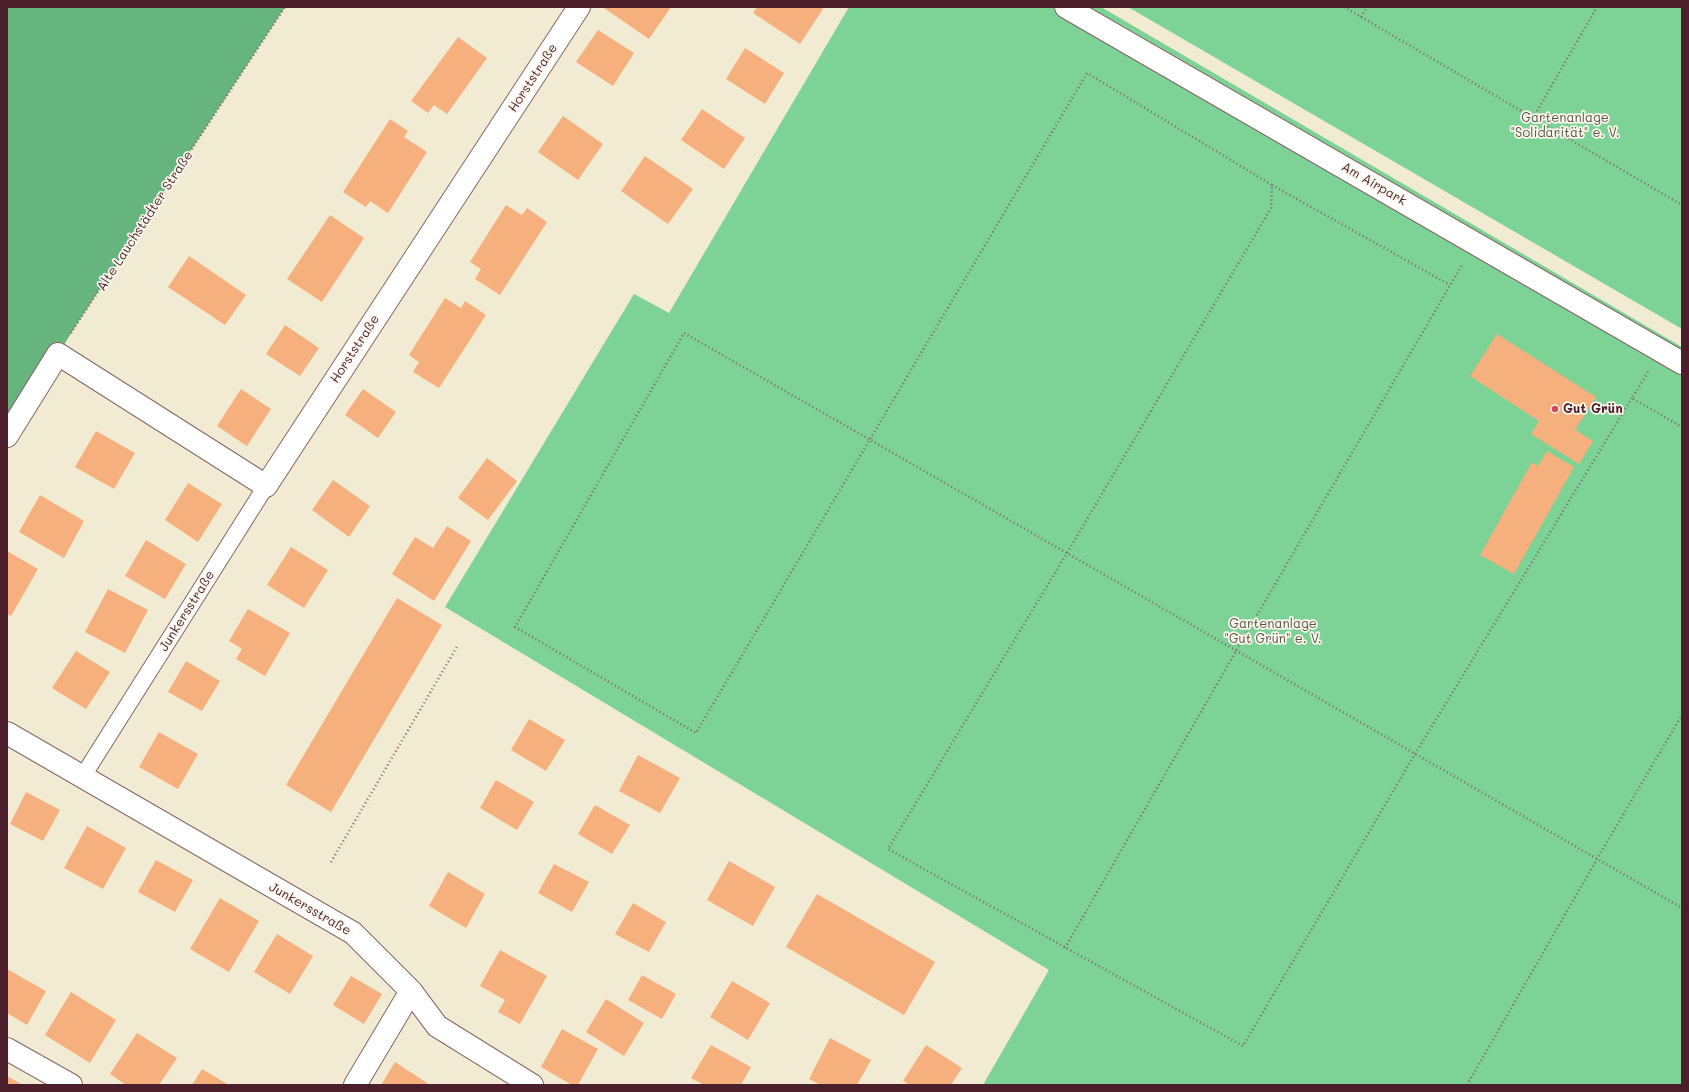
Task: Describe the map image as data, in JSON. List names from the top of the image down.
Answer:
{
  "streets": {
    "street": ["Horststraße", "Am Airpark", "Junkersstraße"],
    "path": ["Alte Lauchstädter Straße"]
  },
  "crossings": [
    ["Horststraße", "Junkersstraße"]
  ],
  "parks": ["Gartenanlage \"Solidarität\" e. V.", "Gartenanlage \"Gut Grün\" e. V."],
  "places": ["Gut Grün"]
}
